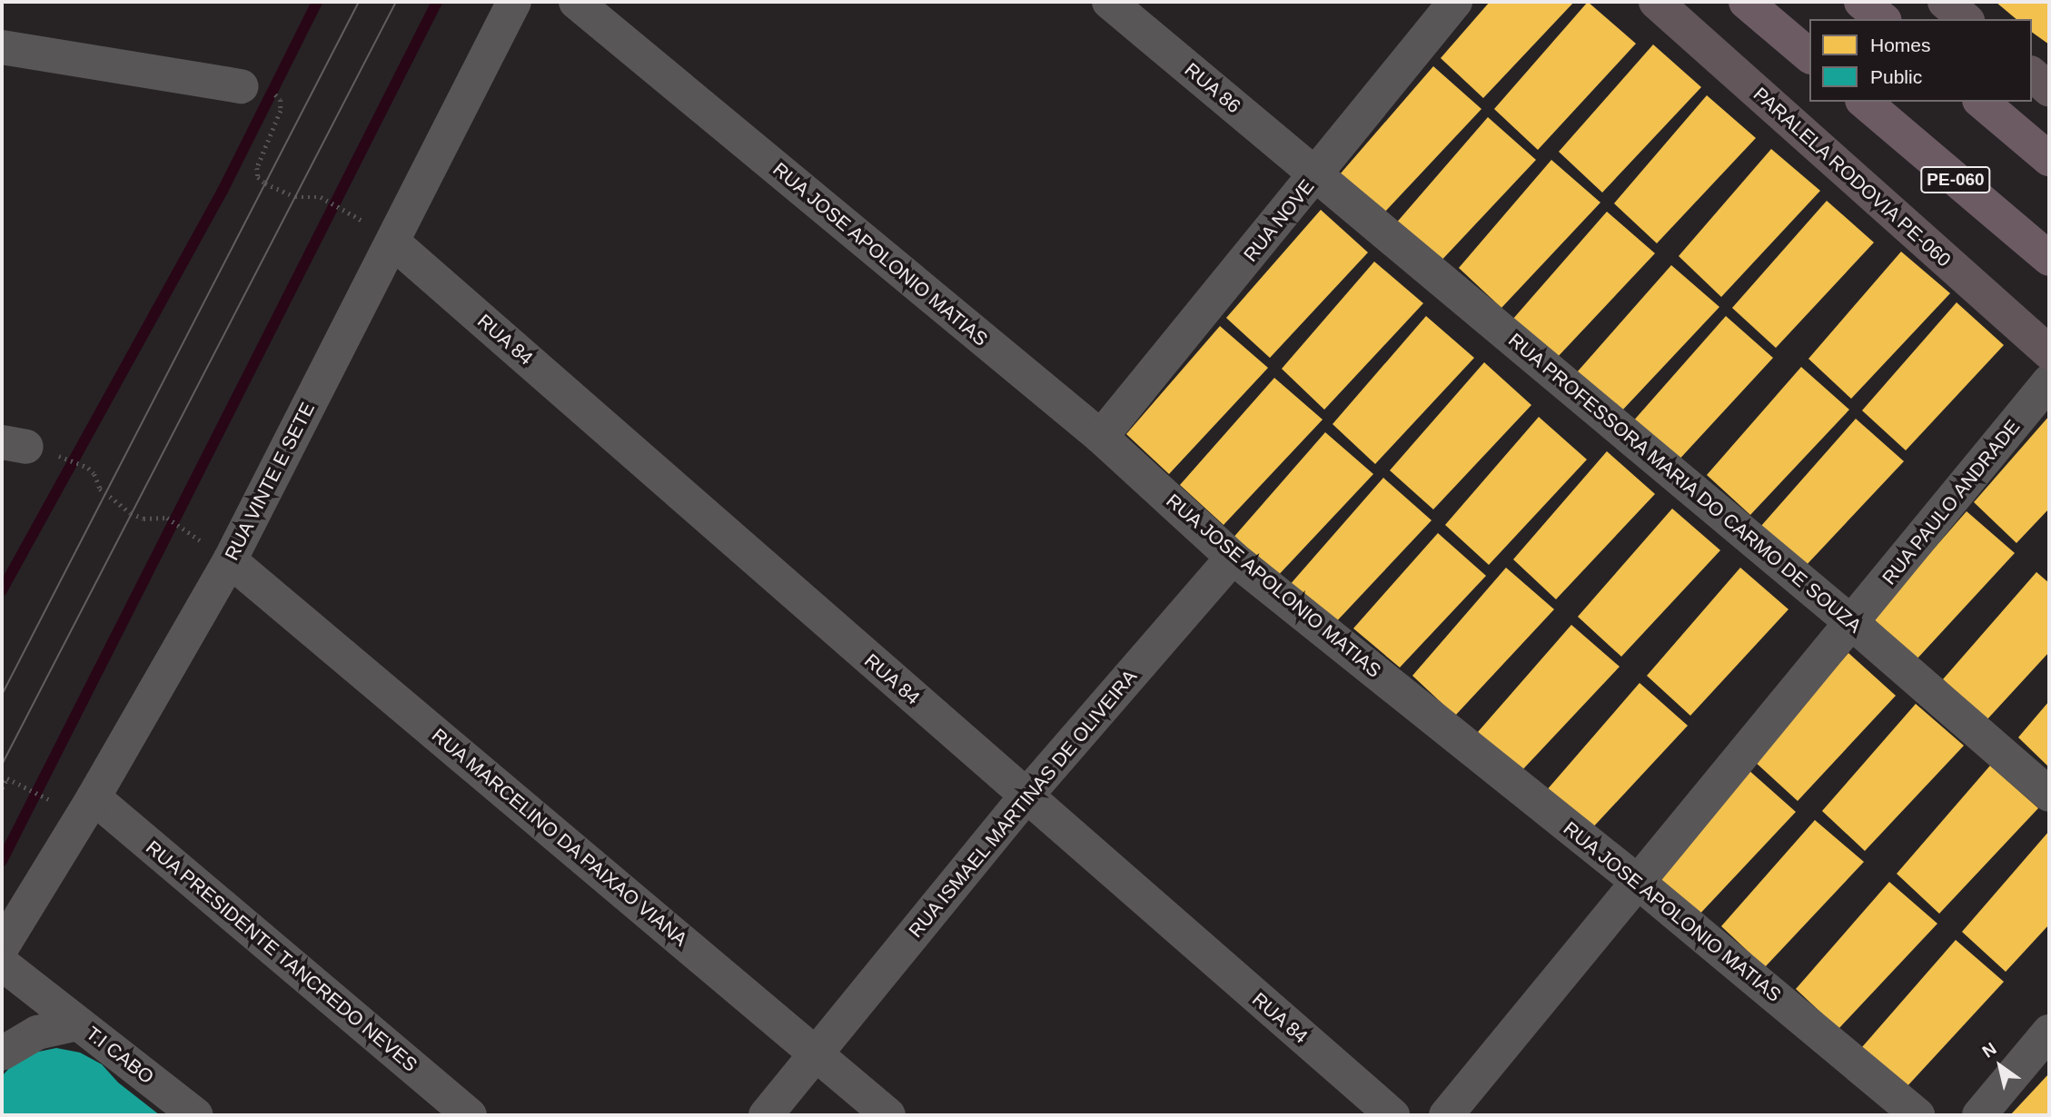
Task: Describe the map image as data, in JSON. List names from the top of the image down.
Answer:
{
  "streets": {
    "highway": ["PE-060"],
    "main road": ["PARALELA RODOVIA PE-060"],
    "street": [
      "RUA 86",
      "RUA NOVE",
      "RUA JOSE APOLONIO MATIAS",
      "RUA 84",
      "RUA VINTE E SETE",
      "RUA PROFESSORA MARIA DO CARMO DE SOUZA",
      "RUA PAULO ANDRADE",
      "RUA ISMAEL MARTINAS DE OLIVEIRA",
      "RUA MARCELINO DA PAIXAO VIANA",
      "RUA PRESIDENTE TANCREDO NEVES",
      "T.I CABO"
    ]
  },
  "crossings": [
    ["RUA 86", "RUA NOVE"],
    ["RUA 86", "RUA PROFESSORA MARIA DO CARMO DE SOUZA"],
    ["RUA NOVE", "RUA JOSE APOLONIO MATIAS"],
    ["RUA NOVE", "RUA PROFESSORA MARIA DO CARMO DE SOUZA"],
    ["RUA JOSE APOLONIO MATIAS", "RUA PAULO ANDRADE"],
    ["RUA JOSE APOLONIO MATIAS", "RUA ISMAEL MARTINAS DE OLIVEIRA"],
    ["RUA 84", "RUA VINTE E SETE"],
    ["RUA 84", "RUA ISMAEL MARTINAS DE OLIVEIRA"],
    ["RUA VINTE E SETE", "RUA MARCELINO DA PAIXAO VIANA"],
    ["RUA VINTE E SETE", "RUA PRESIDENTE TANCREDO NEVES"],
    ["RUA PROFESSORA MARIA DO CARMO DE SOUZA", "RUA PAULO ANDRADE"],
    ["RUA ISMAEL MARTINAS DE OLIVEIRA", "RUA MARCELINO DA PAIXAO VIANA"]
  ],
  "legend": ["Homes", "Public"],
  "north": "top left"
}
